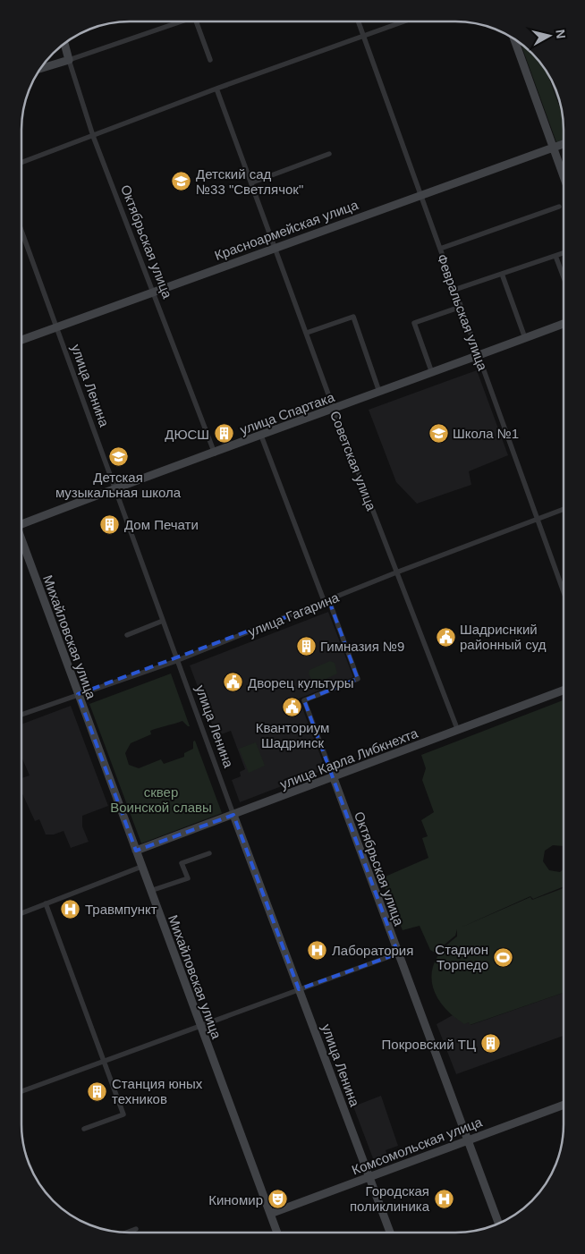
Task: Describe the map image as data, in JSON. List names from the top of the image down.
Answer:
{
  "streets": {
    "street": [
      "Красноармейская улица",
      "Октябрьская улица",
      "Февральская улица",
      "улица Ленина",
      "улица Спартака",
      "Советская улица",
      "улица Гагарина",
      "Михайловская улица",
      "улица Карла Либкнехта",
      "Комсомольская улица"
    ]
  },
  "crossings": [
    ["Красноармейская улица", "Октябрьская улица"],
    ["Красноармейская улица", "Февральская улица"],
    ["Красноармейская улица", "улица Ленина"],
    ["Красноармейская улица", "Советская улица"],
    ["Октябрьская улица", "улица Спартака"],
    ["Октябрьская улица", "улица Гагарина"],
    ["Октябрьская улица", "улица Карла Либкнехта"],
    ["Октябрьская улица", "Комсомольская улица"],
    ["Февральская улица", "улица Спартака"],
    ["Февральская улица", "улица Гагарина"],
    ["улица Ленина", "улица Спартака"],
    ["улица Ленина", "улица Гагарина"],
    ["улица Ленина", "улица Карла Либкнехта"],
    ["улица Ленина", "Комсомольская улица"],
    ["улица Спартака", "Советская улица"],
    ["Советская улица", "улица Гагарина"],
    ["Советская улица", "улица Карла Либкнехта"],
    ["улица Гагарина", "Михайловская улица"],
    ["Михайловская улица", "улица Карла Либкнехта"],
    ["Михайловская улица", "Комсомольская улица"]
  ],
  "parks": ["сквер Воинской славы"],
  "places": {
    "school or university": ["Детский сад №33 \"Светлячок\"", "Школа №1", "Детская музыкальная школа"],
    "building": [
      "ДЮСШ",
      "Дом Печати",
      "Гимназия №9",
      "Покровский ТЦ",
      "Станция юных техников"
    ],
    "public building": ["Шадриснкий районный суд", "Дворец культуры", "Кванториум Шадринск"],
    "hospital": ["Травмпункт", "Лаборатория", "Городская поликлиника"],
    "sports": ["Стадион Торпедо"],
    "theatre": ["Киномир"]
  },
  "north": "right"
}
